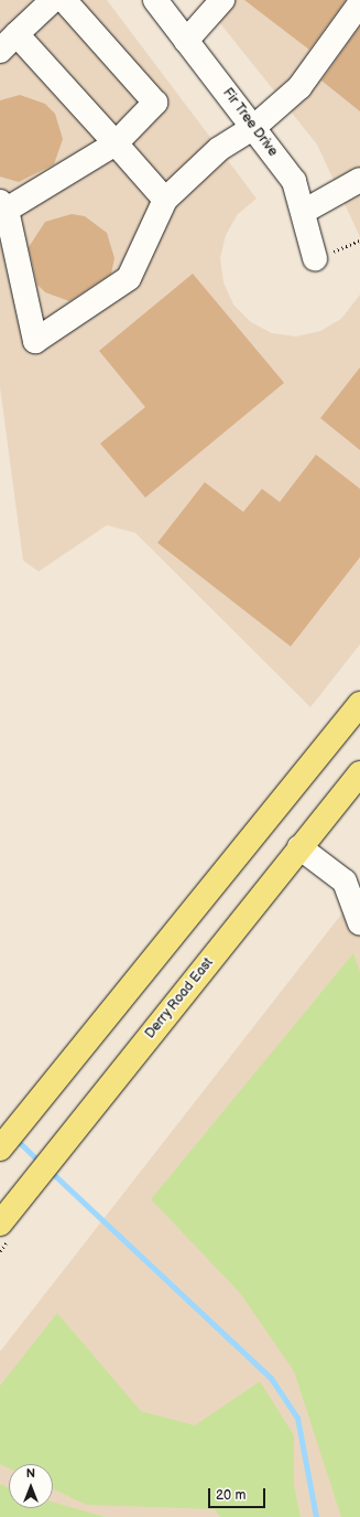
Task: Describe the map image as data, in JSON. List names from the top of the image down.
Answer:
{
  "streets": {
    "main road": ["Derry Road East"],
    "street": ["Fir Tree Drive"]
  },
  "scale_bar": "20 m",
  "north": "top"
}
